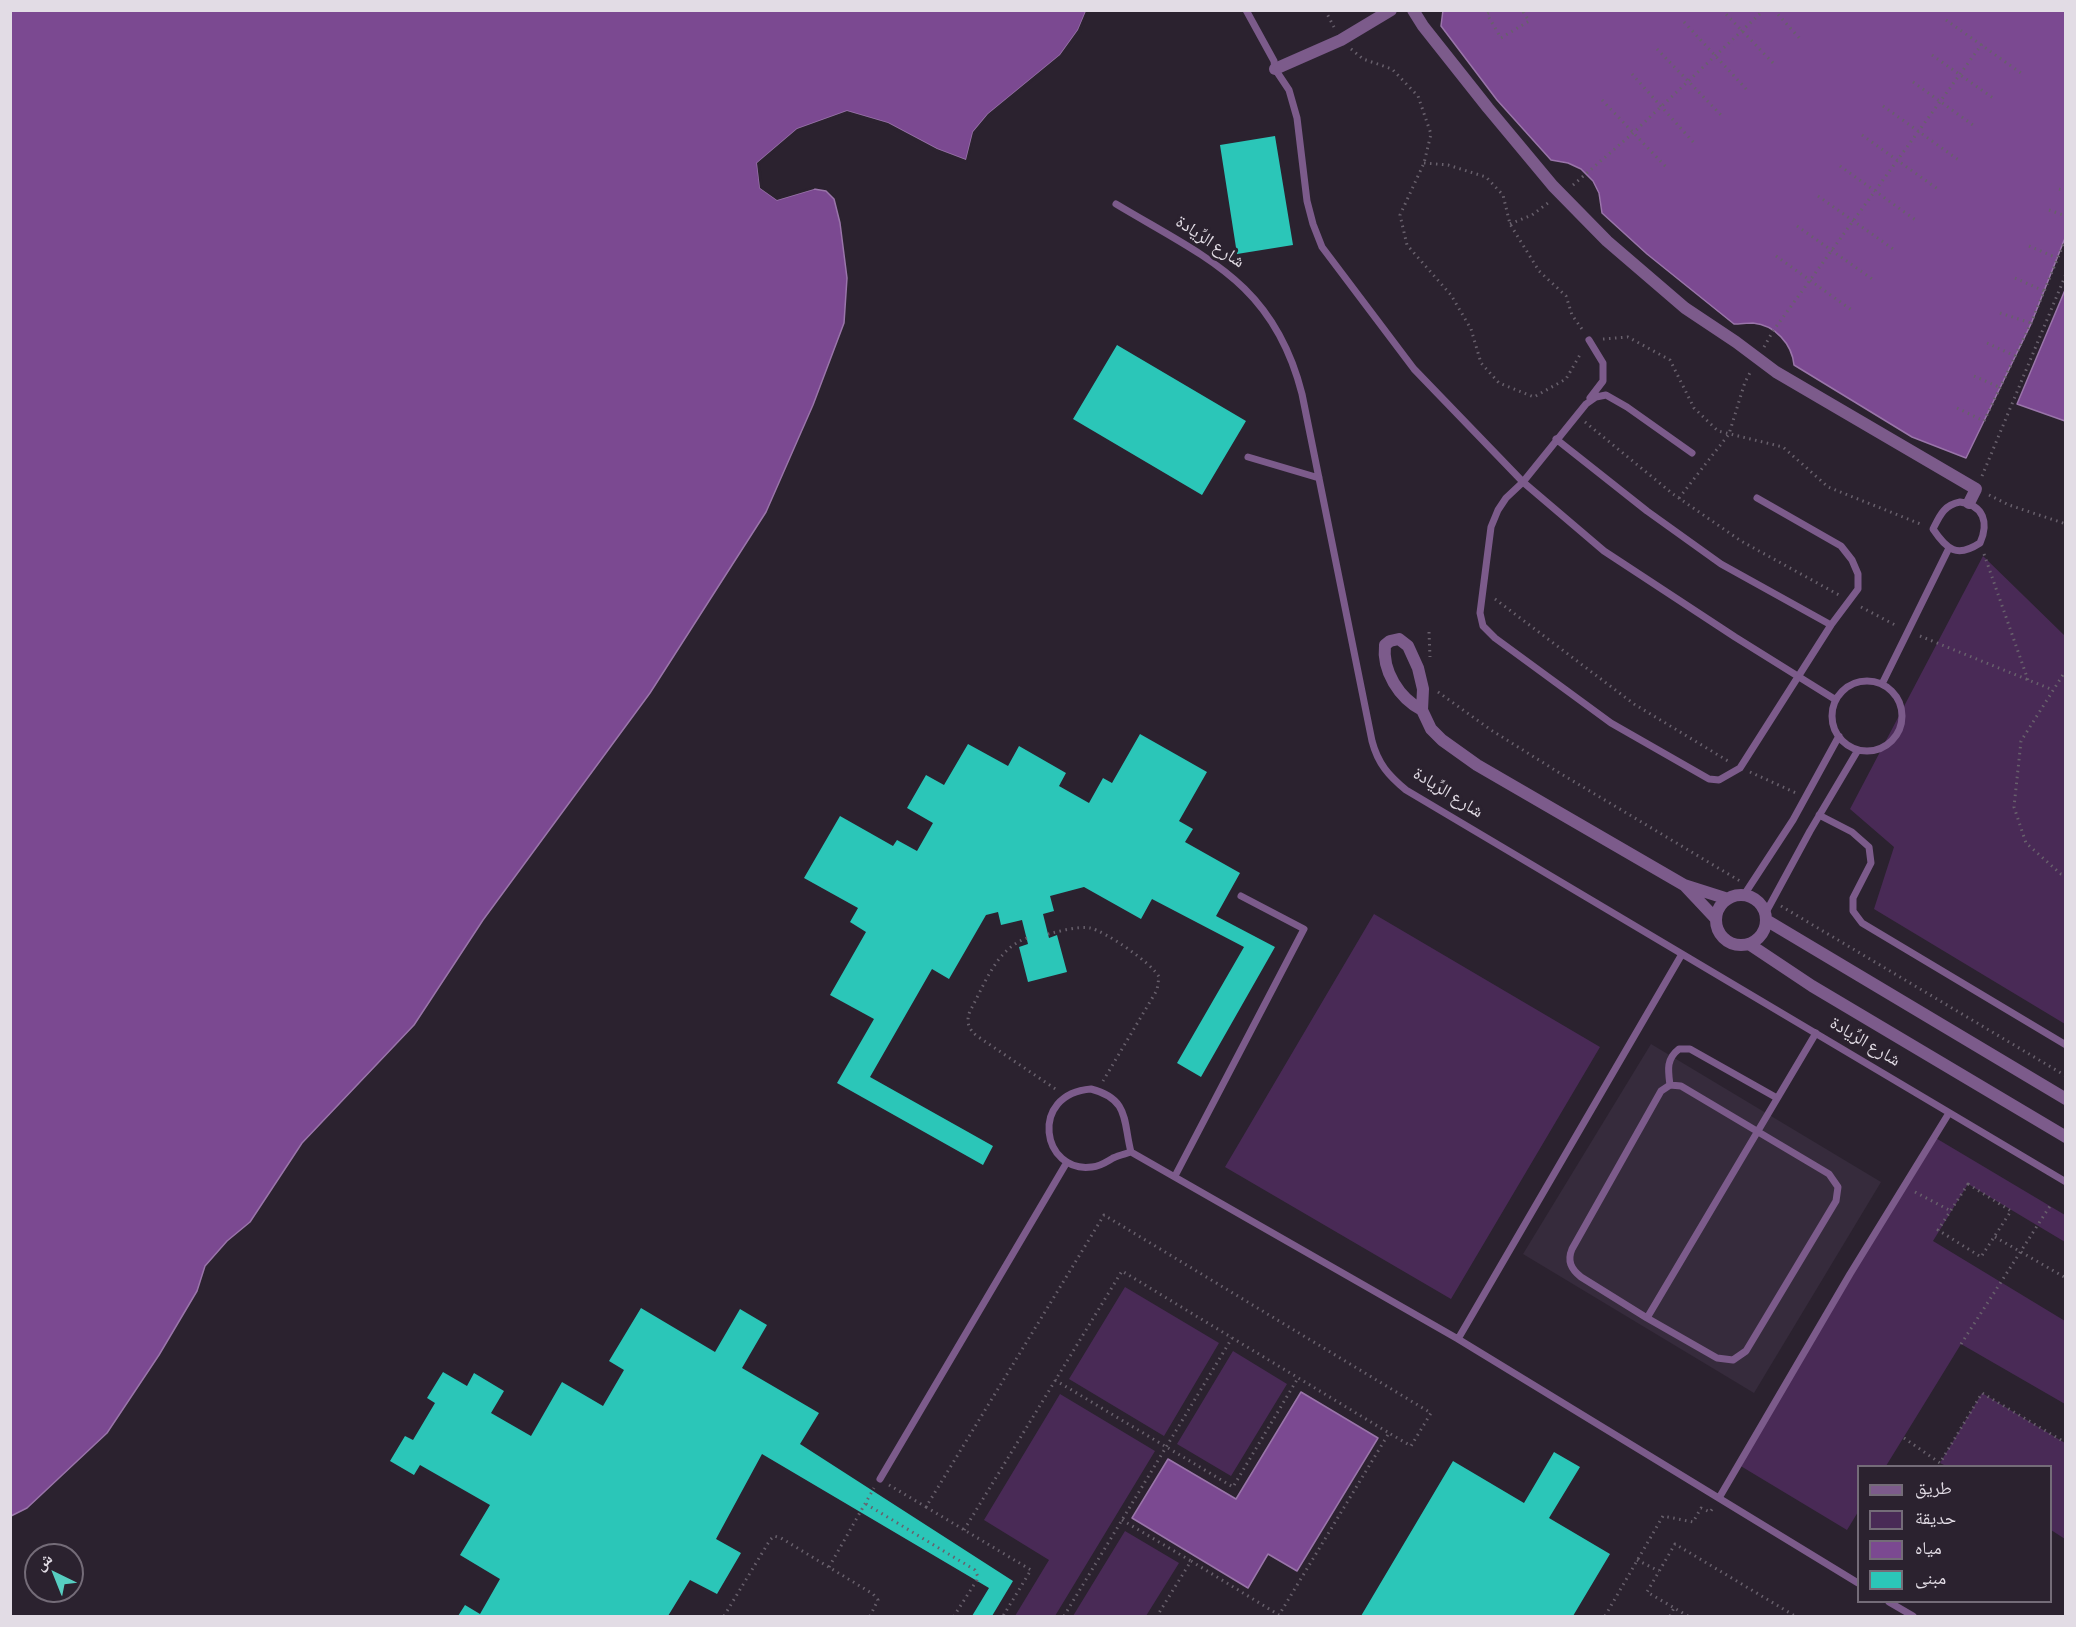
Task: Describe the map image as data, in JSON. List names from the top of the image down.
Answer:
{
  "streets": {
    "street": ["شارع الرِّيادة"]
  },
  "legend": [
    "طريق",
    "حديقة",
    "مياه",
    "مبنى"
  ],
  "north": "top left"
}
